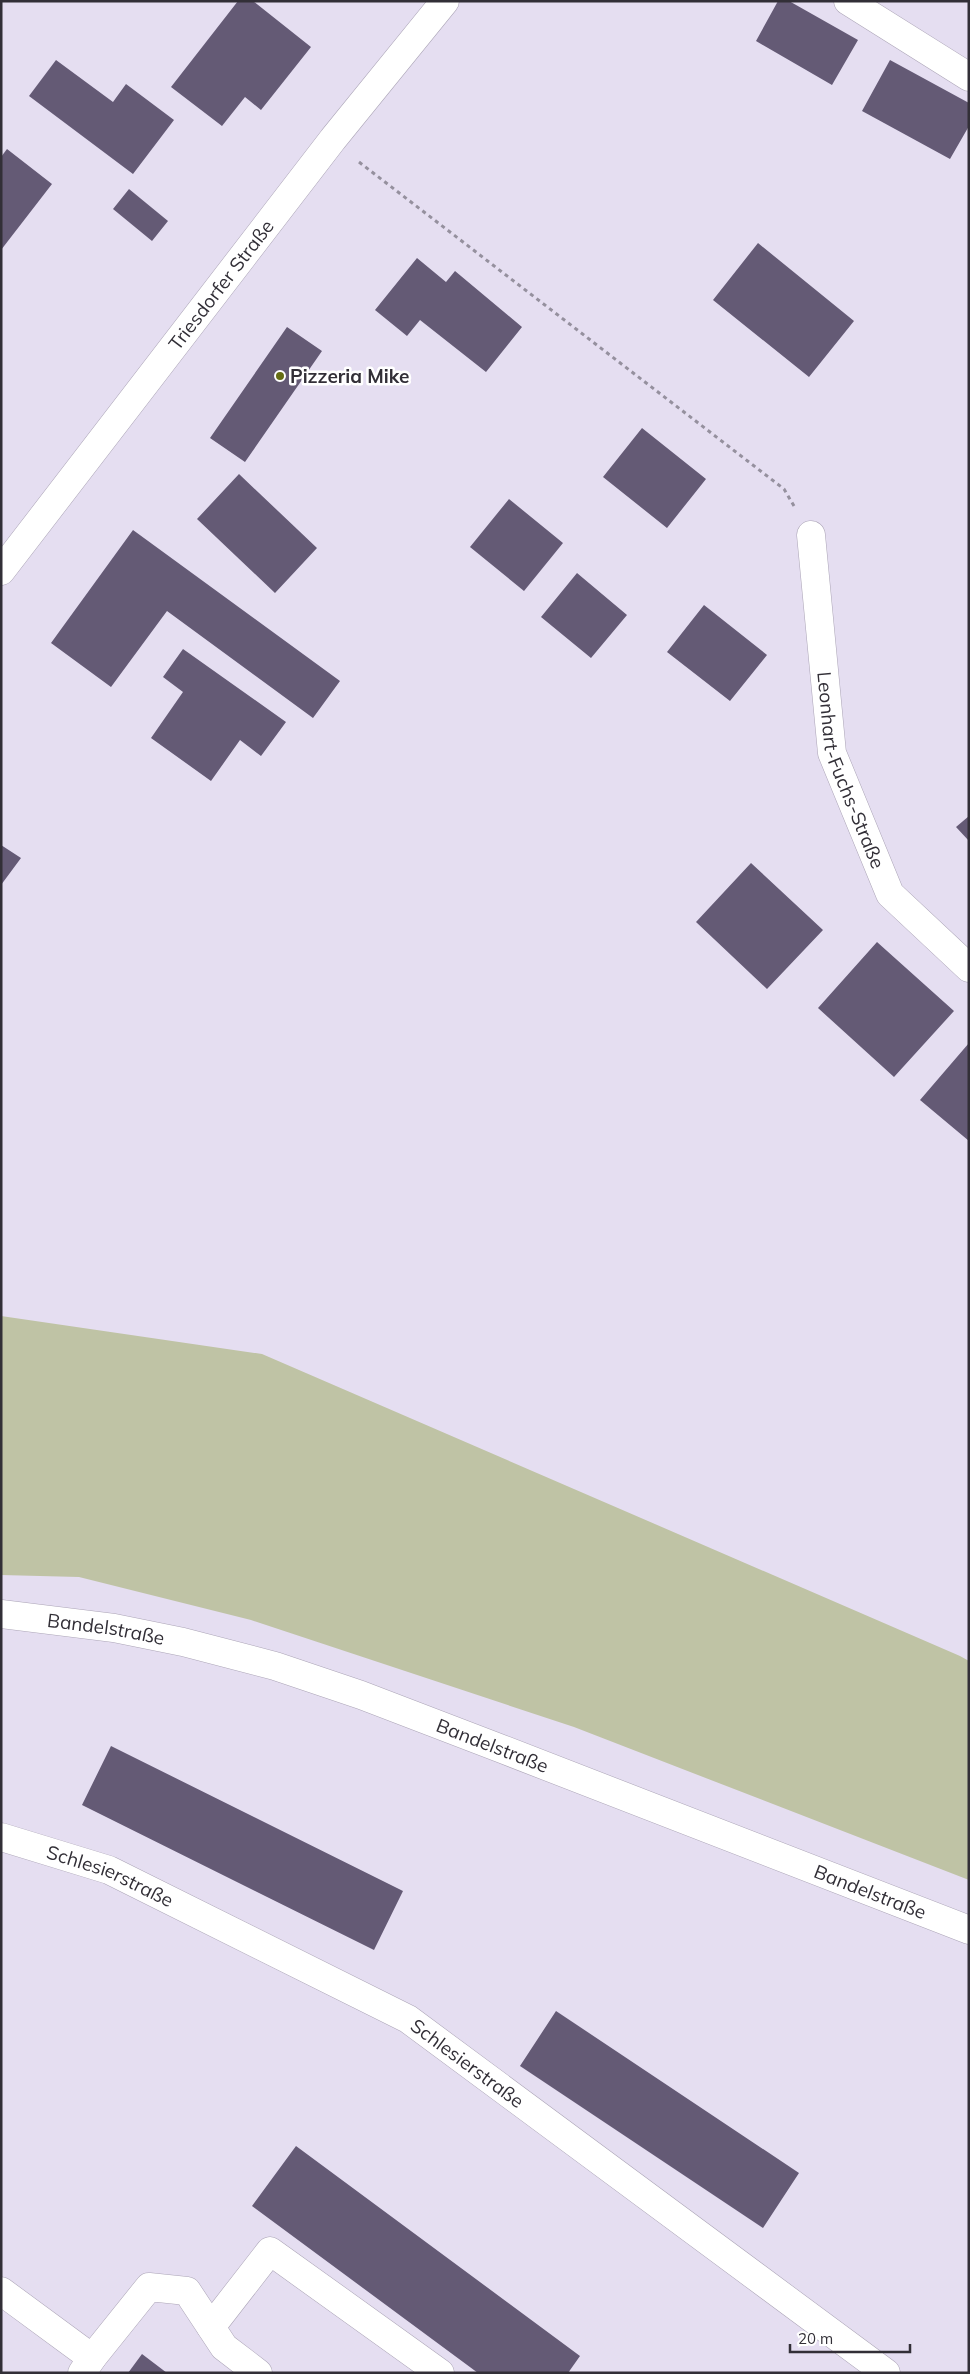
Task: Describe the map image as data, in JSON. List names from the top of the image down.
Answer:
{
  "streets": {
    "street": [
      "Triesdorfer Straße",
      "Leonhart-Fuchs-Straße",
      "Bandelstraße",
      "Schlesierstraße"
    ]
  },
  "places": ["Pizzeria Mike"],
  "scale_bar": "20 m"
}
